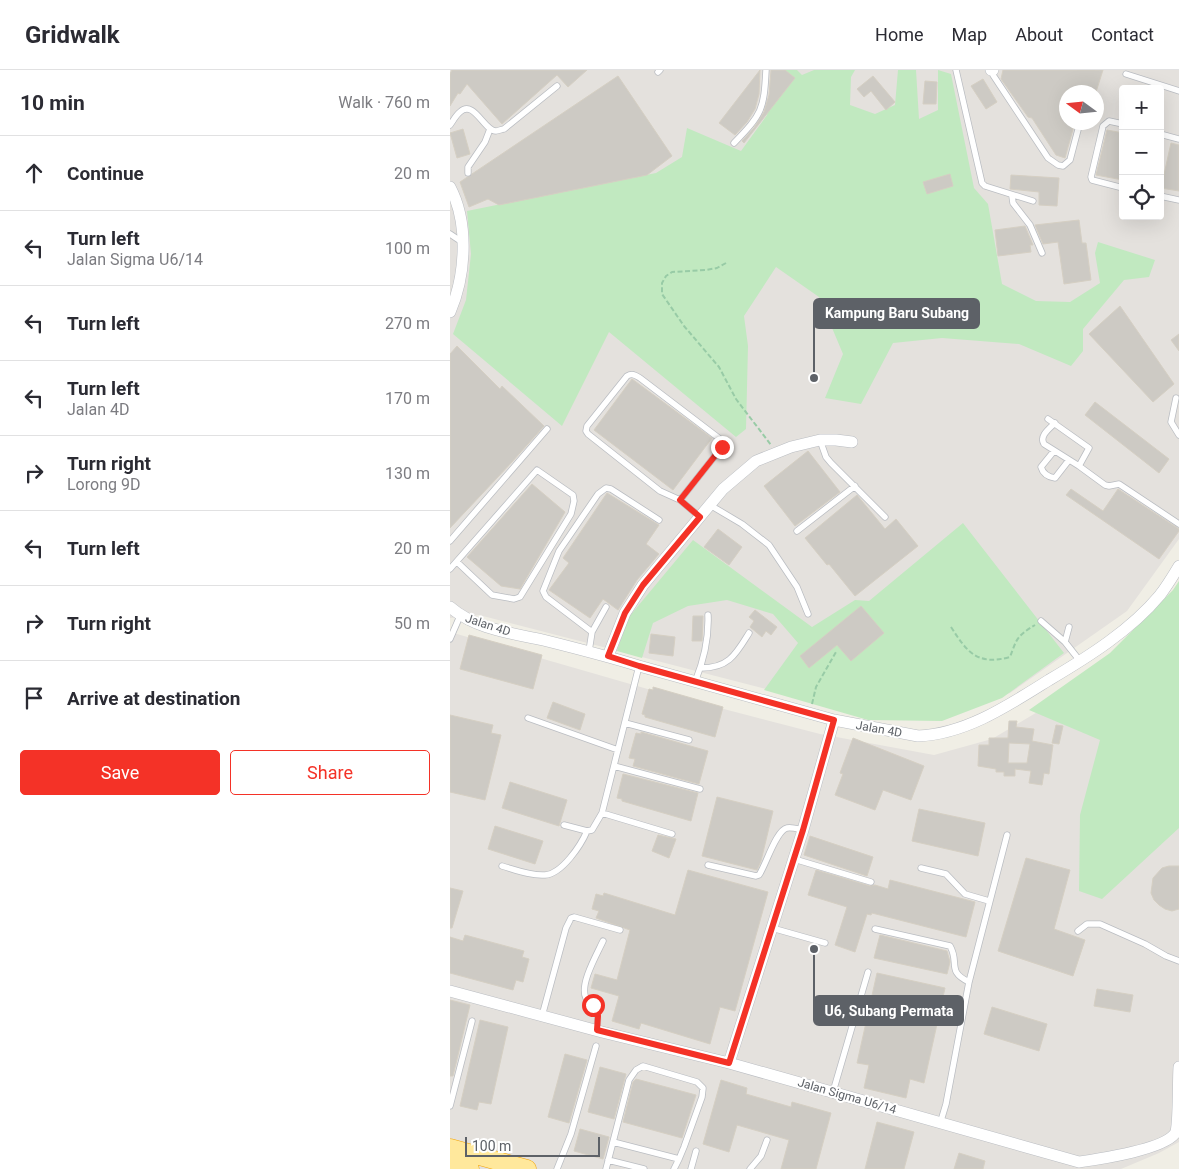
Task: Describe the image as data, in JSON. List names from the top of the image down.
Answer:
{
  "streets": {
    "street": ["Jalan 4D", "Jalan Sigma U6/14"]
  },
  "places": ["Kampung Baru Subang", "U6, Subang Permata"],
  "scale_bar": "100 m",
  "north": "left",
  "page": {
    "header": "Gridwalk",
    "nav": [
      "Home",
      "Map",
      "About",
      "Contact"
    ],
    "heading": ["10 min", "Walk · 760 m"],
    "map_buttons": ["+", "−"],
    "list": [
      ["Continue", "20 m"],
      ["Turn left", "Jalan Sigma U6/14", "100 m"],
      ["Turn left", "270 m"],
      ["Turn left", "Jalan 4D", "170 m"],
      ["Turn right", "Lorong 9D", "130 m"],
      ["Turn left", "20 m"],
      ["Turn right", "50 m"],
      "Arrive at destination"
    ],
    "buttons": ["Save", "Share"],
    "scale": "100 m"
  }
}
